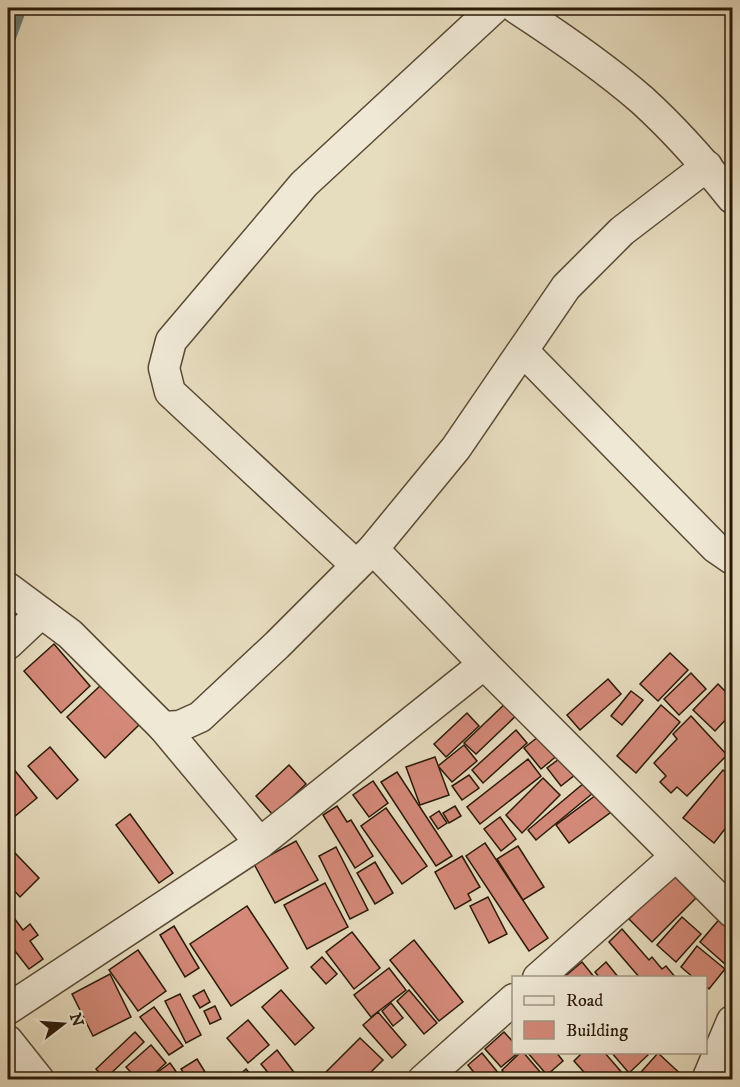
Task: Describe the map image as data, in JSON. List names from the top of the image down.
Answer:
{
  "legend": ["Road", "Building"],
  "north": "right"
}
